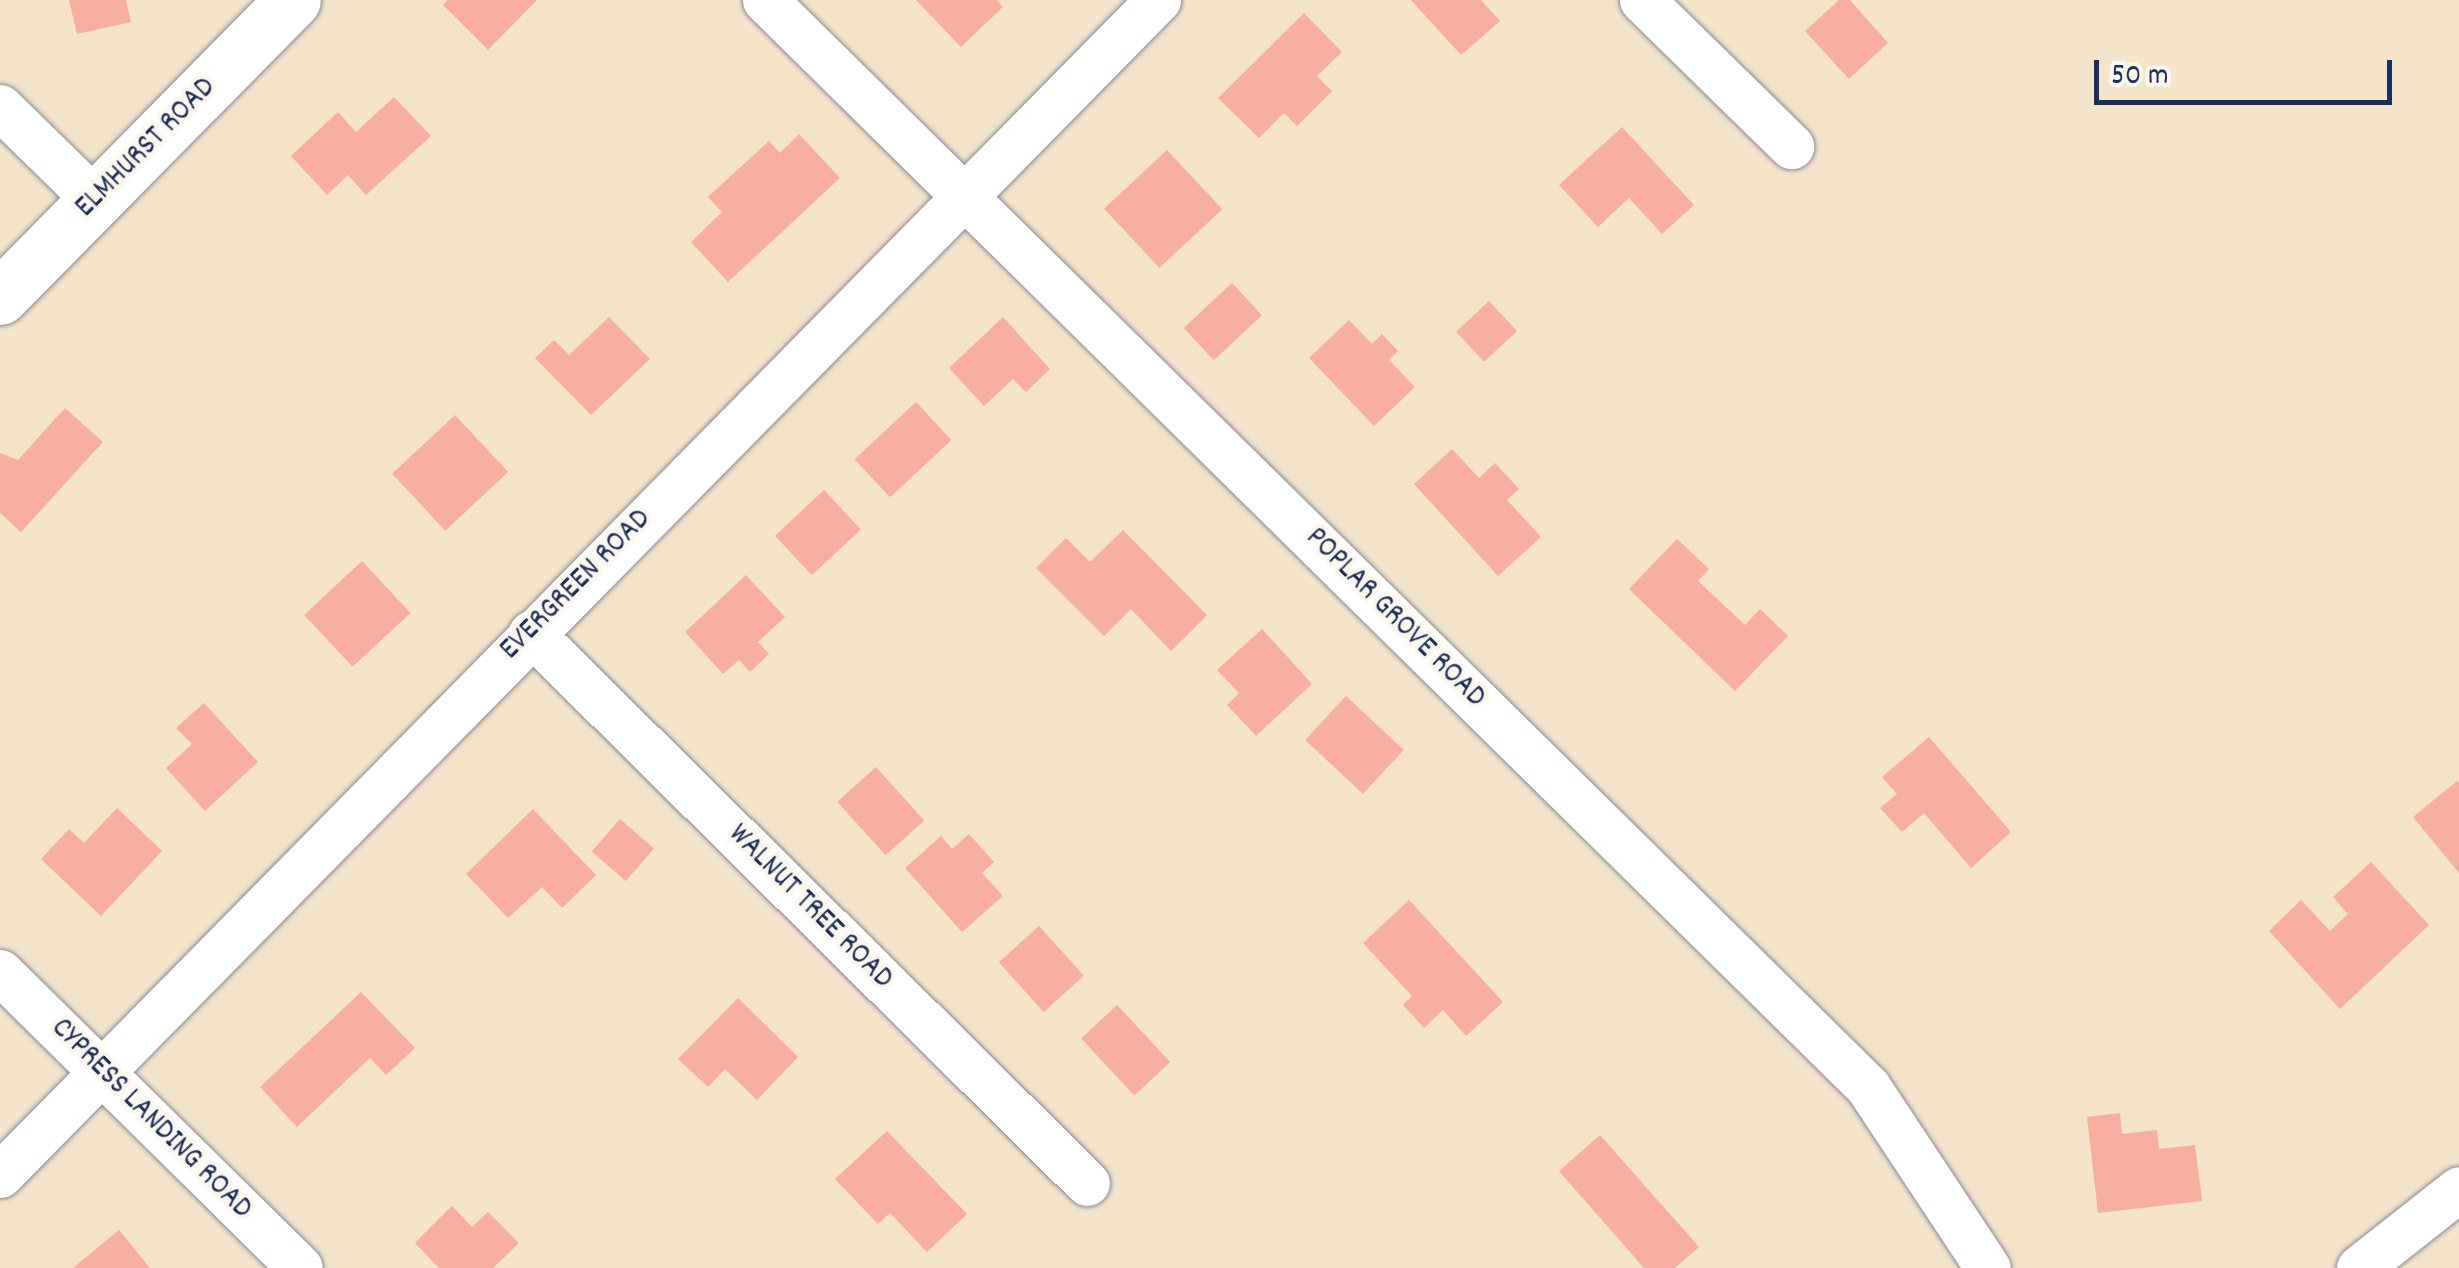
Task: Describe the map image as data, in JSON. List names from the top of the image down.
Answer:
{
  "streets": {
    "street": [
      "ELMHURST ROAD",
      "EVERGREEN ROAD",
      "POPLAR GROVE ROAD",
      "WALNUT TREE ROAD",
      "CYPRESS LANDING ROAD"
    ]
  },
  "crossings": [
    ["EVERGREEN ROAD", "POPLAR GROVE ROAD"],
    ["EVERGREEN ROAD", "WALNUT TREE ROAD"],
    ["EVERGREEN ROAD", "CYPRESS LANDING ROAD"]
  ],
  "scale_bar": "50 m"
}
